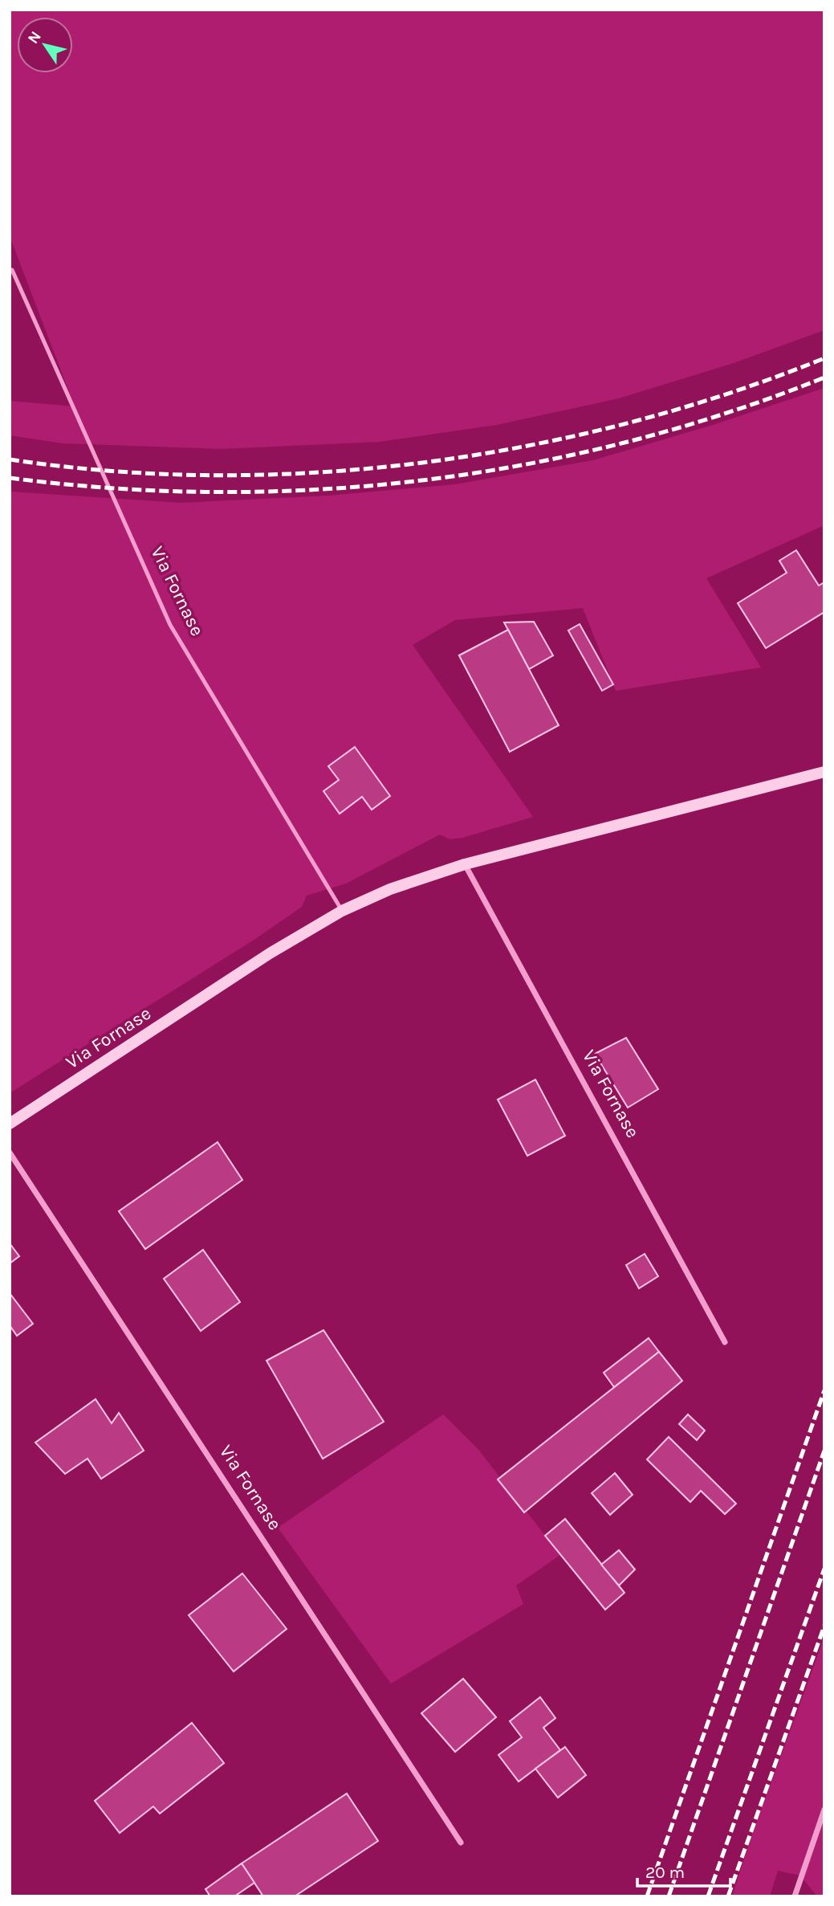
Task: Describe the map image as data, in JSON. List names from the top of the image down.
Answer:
{
  "streets": {
    "street": ["Via Fornase"]
  },
  "scale_bar": "20 m",
  "north": "top left"
}
